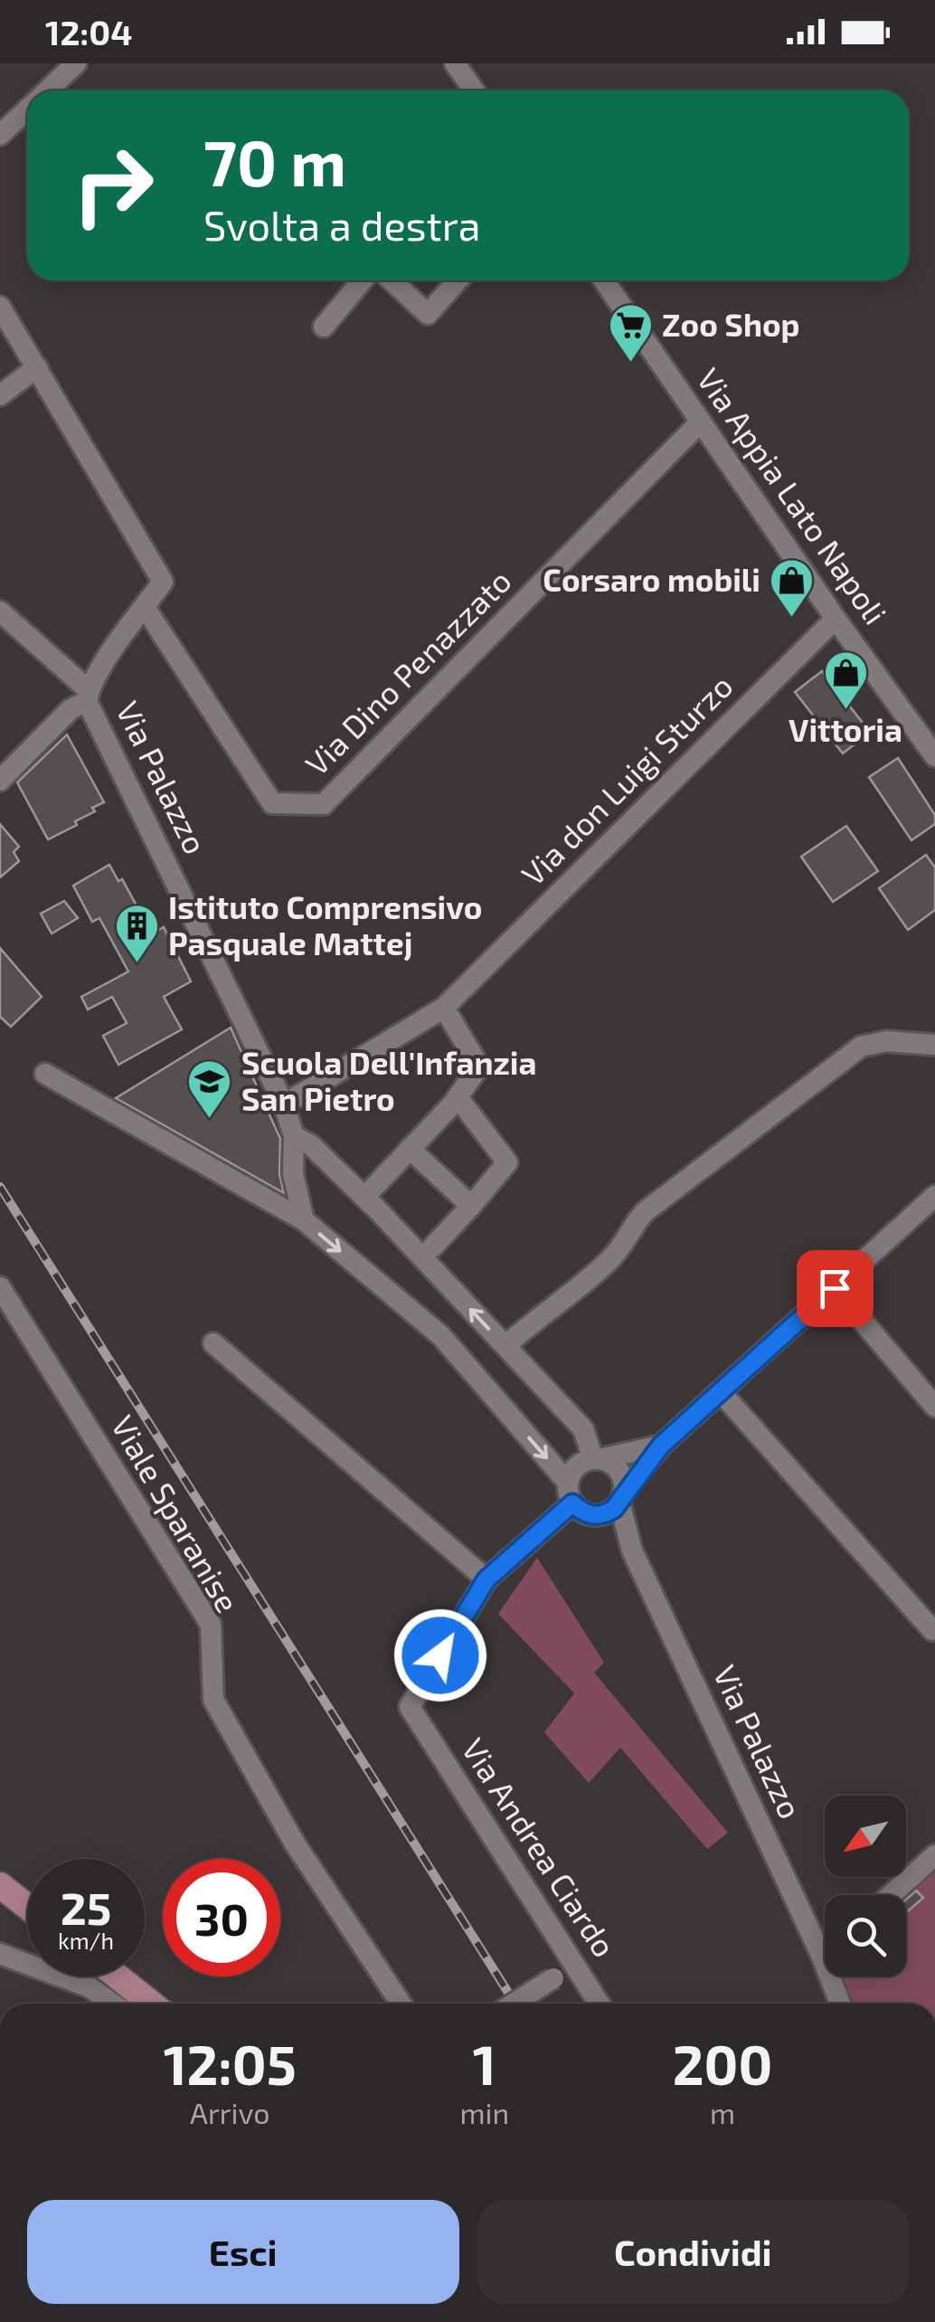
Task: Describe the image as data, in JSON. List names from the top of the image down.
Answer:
{
  "streets": {
    "street": [
      "Via Appia Lato Napoli",
      "Via Dino Penazzato",
      "Via Palazzo",
      "Via don Luigi Sturzo",
      "Viale Sparanise",
      "Via Andrea Ciardo"
    ]
  },
  "crossings": [
    ["Via Appia Lato Napoli", "Via Dino Penazzato"],
    ["Via Appia Lato Napoli", "Via don Luigi Sturzo"],
    ["Via Dino Penazzato", "Via Palazzo"],
    ["Via Palazzo", "Via don Luigi Sturzo"],
    ["Via Palazzo", "Via Andrea Ciardo"]
  ],
  "places": {
    "supermarket": ["Zoo Shop"],
    "shop": ["Corsaro mobili", "Vittoria"],
    "building": ["Istituto Comprensivo Pasquale Mattej"],
    "school or university": ["Scuola Dell'Infanzia San Pietro"]
  },
  "north": "bottom left",
  "page": {
    "status": "12:04",
    "turn": ["70 m", "Svolta a destra"],
    "speed": "25 km/h",
    "limit": "30",
    "eta": [
      "12:05",
      "Arrivo",
      "1",
      "min",
      "200",
      "m"
    ],
    "buttons": ["Esci", "Condividi"]
  }
}
